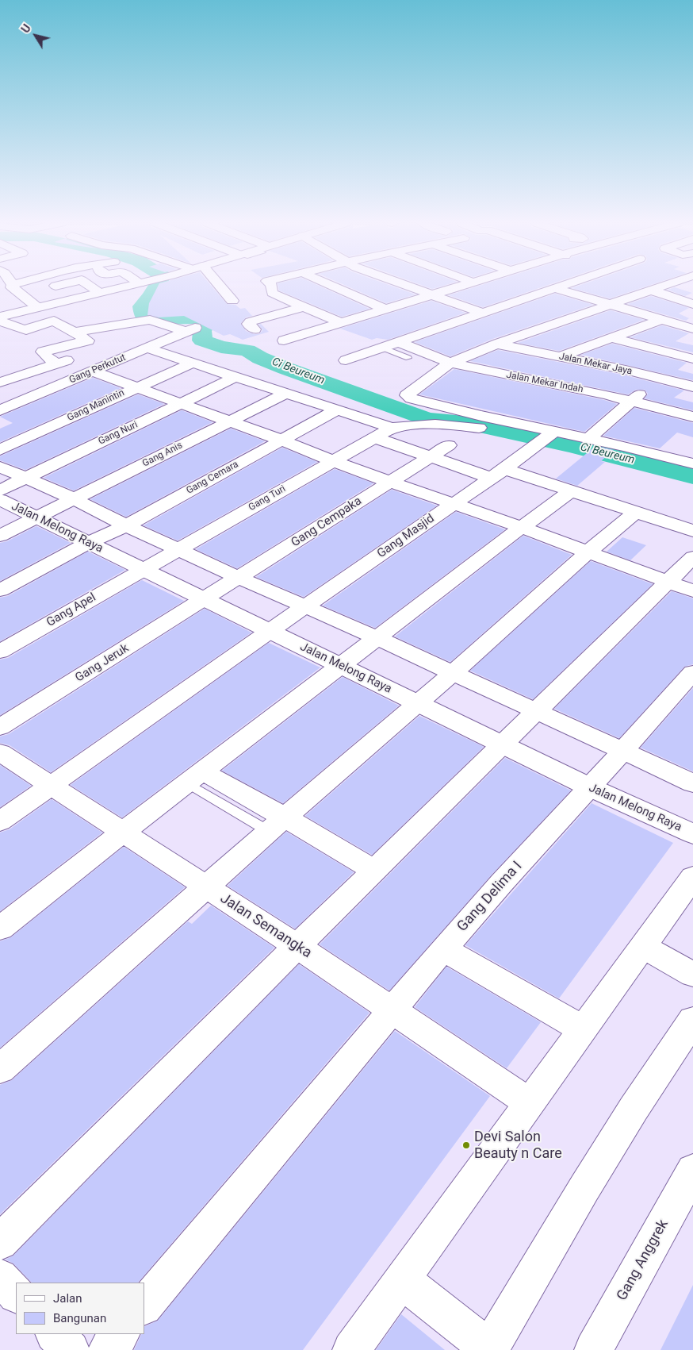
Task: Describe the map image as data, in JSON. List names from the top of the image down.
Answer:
{
  "streets": {
    "street": [
      "Jalan Mekar Jaya",
      "Gang Perkutut",
      "Jalan Mekar Indah",
      "Gang Manintin",
      "Gang Nuri",
      "Gang Anis",
      "Gang Cemara",
      "Gang Turi",
      "Gang Cempaka",
      "Jalan Melong Raya",
      "Gang Masjid",
      "Gang Apel",
      "Gang Jeruk",
      "Gang Delima I",
      "Jalan Semangka",
      "Gang Anggrek"
    ]
  },
  "crossings": [
    ["Gang Anis", "Jalan Melong Raya"],
    ["Gang Cemara", "Jalan Melong Raya"],
    ["Gang Turi", "Jalan Melong Raya"],
    ["Gang Turi", "Gang Apel"],
    ["Gang Cempaka", "Jalan Melong Raya"],
    ["Gang Cempaka", "Gang Jeruk"],
    ["Jalan Melong Raya", "Gang Masjid"],
    ["Jalan Melong Raya", "Gang Apel"],
    ["Jalan Melong Raya", "Gang Jeruk"],
    ["Jalan Melong Raya", "Gang Delima I"],
    ["Gang Masjid", "Jalan Semangka"],
    ["Gang Delima I", "Jalan Semangka"]
  ],
  "water": ["Ci Beureum"],
  "places": ["Devi Salon Beauty n Care"],
  "legend": ["Jalan", "Bangunan"],
  "north": "top left"
}
